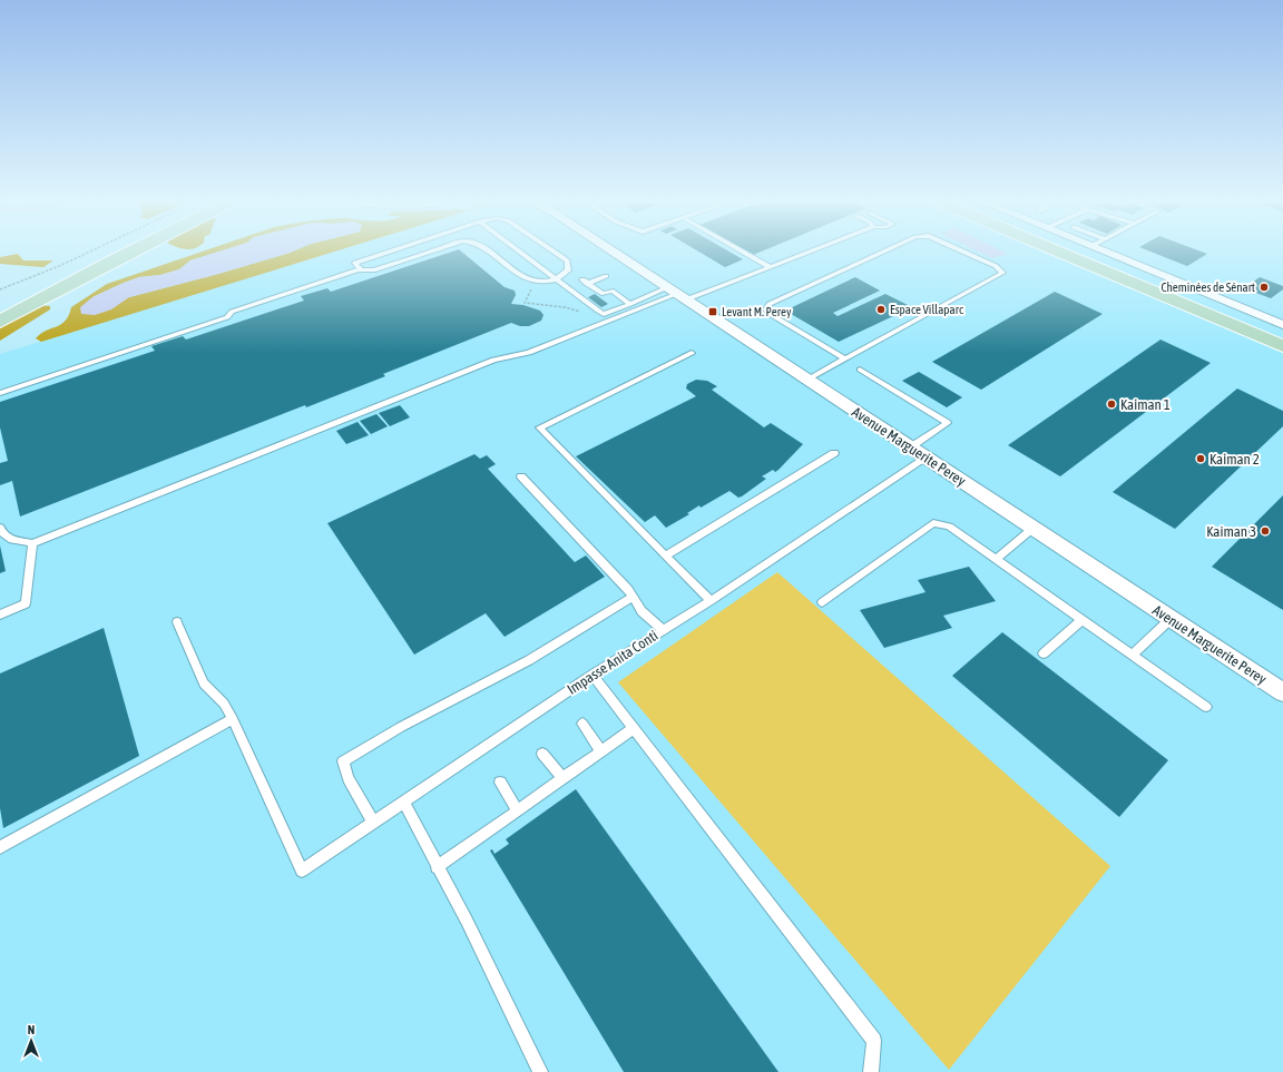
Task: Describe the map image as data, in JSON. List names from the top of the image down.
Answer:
{
  "streets": {
    "street": ["Avenue Marguerite Perey"],
    "lane": ["Impasse Anita Conti"]
  },
  "crossings": [
    ["Avenue Marguerite Perey", "Impasse Anita Conti"]
  ],
  "places": {
    "other": [
      "Cheminées de Sénart",
      "Espace Villaparc",
      "Kaiman 1",
      "Kaiman 2",
      "Kaiman 3"
    ],
    "transit": ["Levant M. Perey"]
  },
  "north": "top"
}
